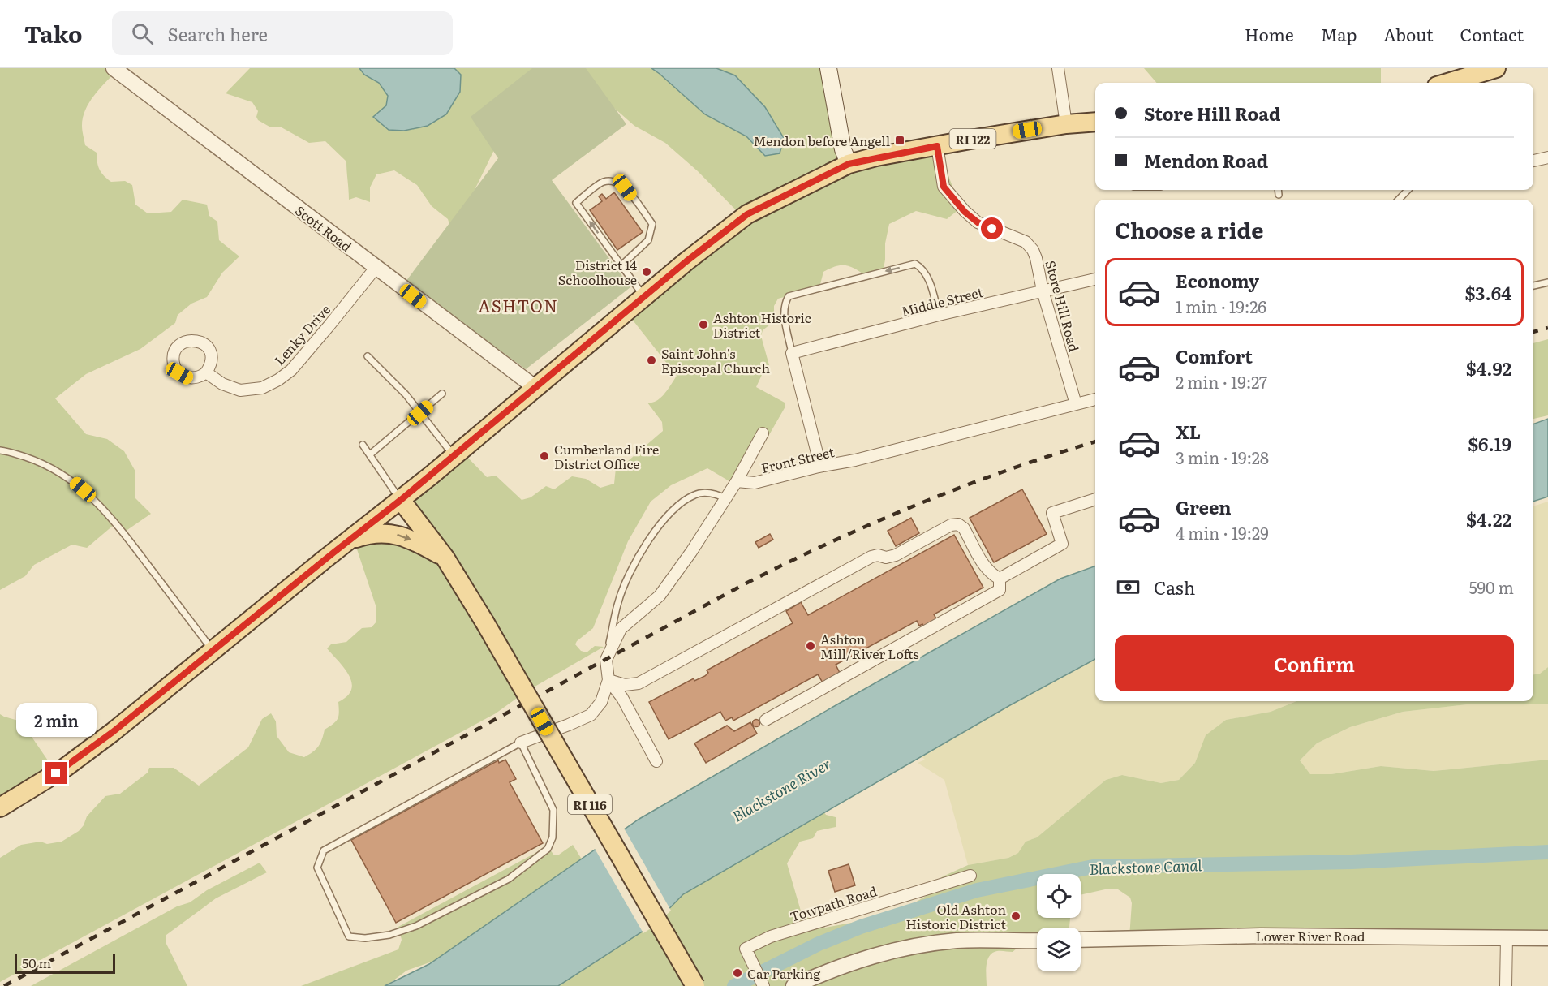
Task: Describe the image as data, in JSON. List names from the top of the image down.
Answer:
{
  "streets": {
    "main road": ["RI 122", "RI 116"],
    "street": [
      "Scott Road",
      "Middle Street",
      "Store Hill Road",
      "Lenky Drive",
      "Front Street",
      "Towpath Road",
      "Lower River Road"
    ]
  },
  "crossings": [
    ["RI 122", "Store Hill Road"],
    ["Scott Road", "Lenky Drive"],
    ["Middle Street", "Store Hill Road"],
    ["Store Hill Road", "Front Street"]
  ],
  "districts": ["ASHTON"],
  "water": ["Blackstone River", "Blackstone Canal"],
  "places": {
    "transit": ["Mendon before Angell"],
    "other": [
      "District 14 Schoolhouse",
      "Ashton Historic District",
      "Saint John's Episcopal Church",
      "Cumberland Fire District Office",
      "Ashton Mill/River Lofts",
      "Old Ashton Historic District",
      "Car Parking"
    ]
  },
  "scale_bar": "50 m",
  "page": {
    "header": "Tako",
    "search": "Search here",
    "nav": [
      "Home",
      "Map",
      "About",
      "Contact"
    ],
    "banner": ["Store Hill Road", "Mendon Road"],
    "heading": "Choose a ride",
    "list": [
      {
        "name": "Economy",
        "note": "1 min · 19:26",
        "value": "$3.64"
      },
      {
        "name": "Comfort",
        "note": "2 min · 19:27",
        "value": "$4.92"
      },
      {
        "name": "XL",
        "note": "3 min · 19:28",
        "value": "$6.19"
      },
      {
        "name": "Green",
        "note": "4 min · 19:29",
        "value": "$4.22"
      }
    ],
    "pay": ["Cash", "590 m"],
    "buttons": "Confirm",
    "bubble": "2 min",
    "scale": "50 m"
  }
}
